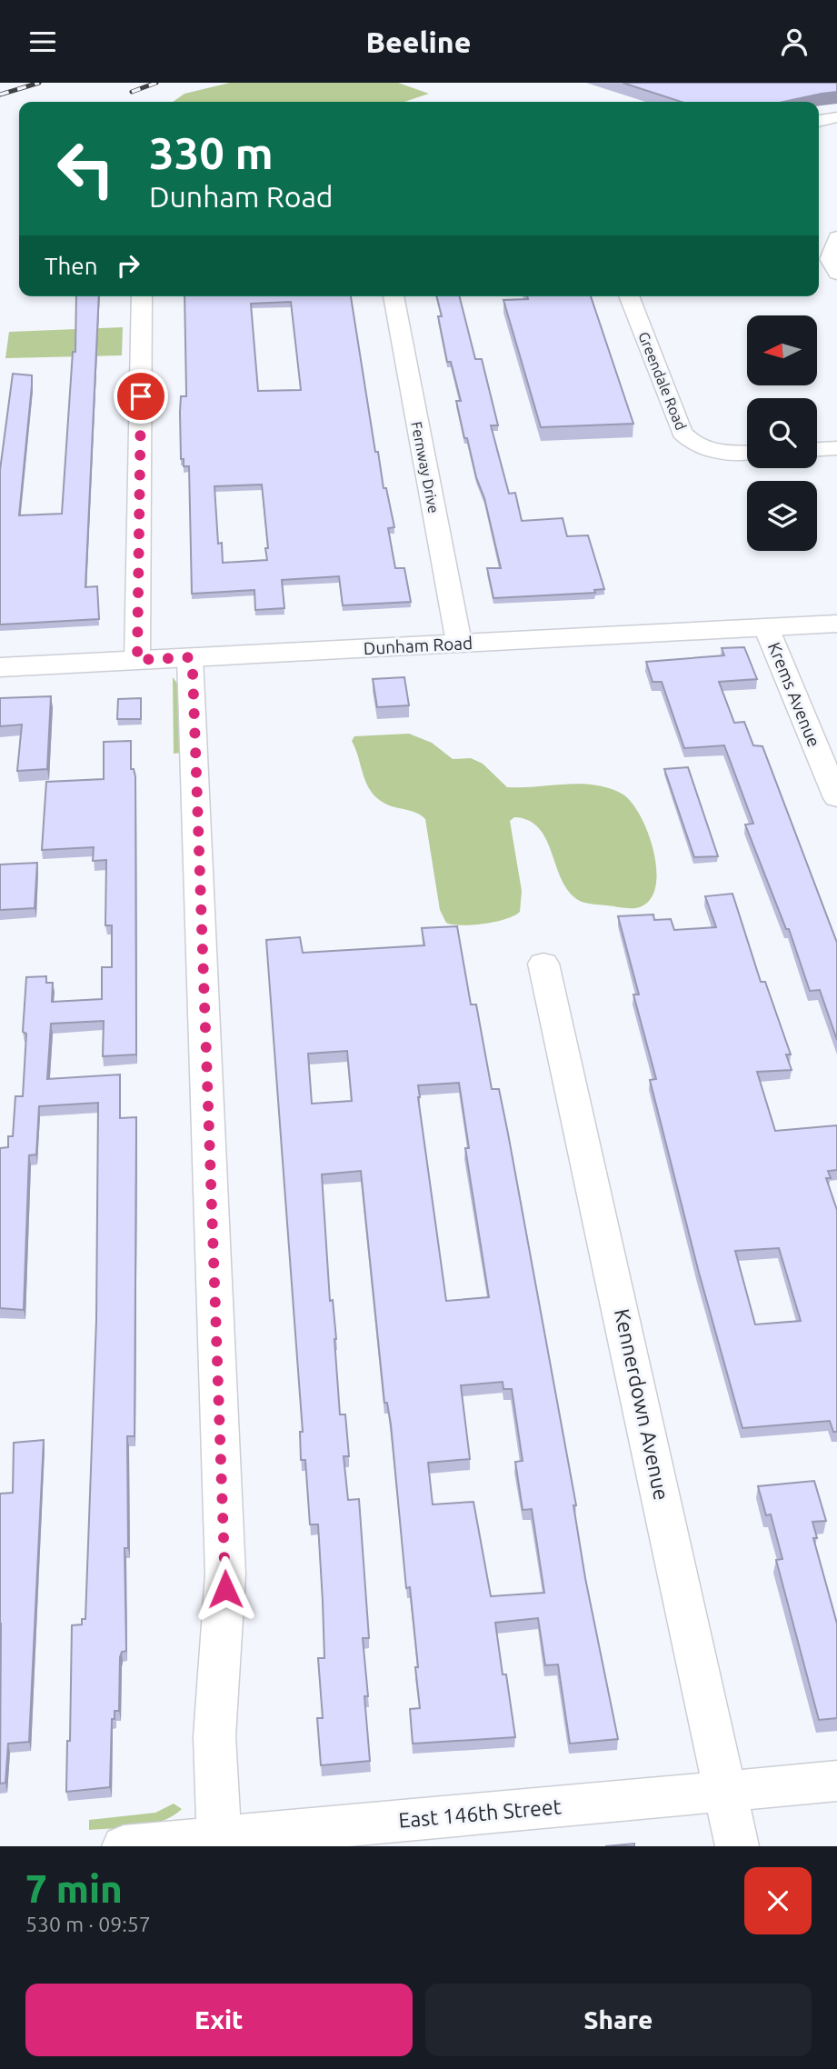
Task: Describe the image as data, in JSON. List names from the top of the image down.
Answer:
{
  "streets": {
    "street": [
      "Greendale Road",
      "Fernway Drive",
      "Dunham Road",
      "Krems Avenue",
      "Kennerdown Avenue",
      "East 146th Street"
    ]
  },
  "crossings": [
    ["Fernway Drive", "Dunham Road"],
    ["Dunham Road", "Krems Avenue"],
    ["Kennerdown Avenue", "East 146th Street"]
  ],
  "north": "left",
  "page": {
    "header": "Beeline",
    "turn": ["330 m", "Dunham Road"],
    "then": "Then",
    "heading": ["7 min", "530 m · 09:57"],
    "buttons": ["Exit", "Share"]
  }
}
